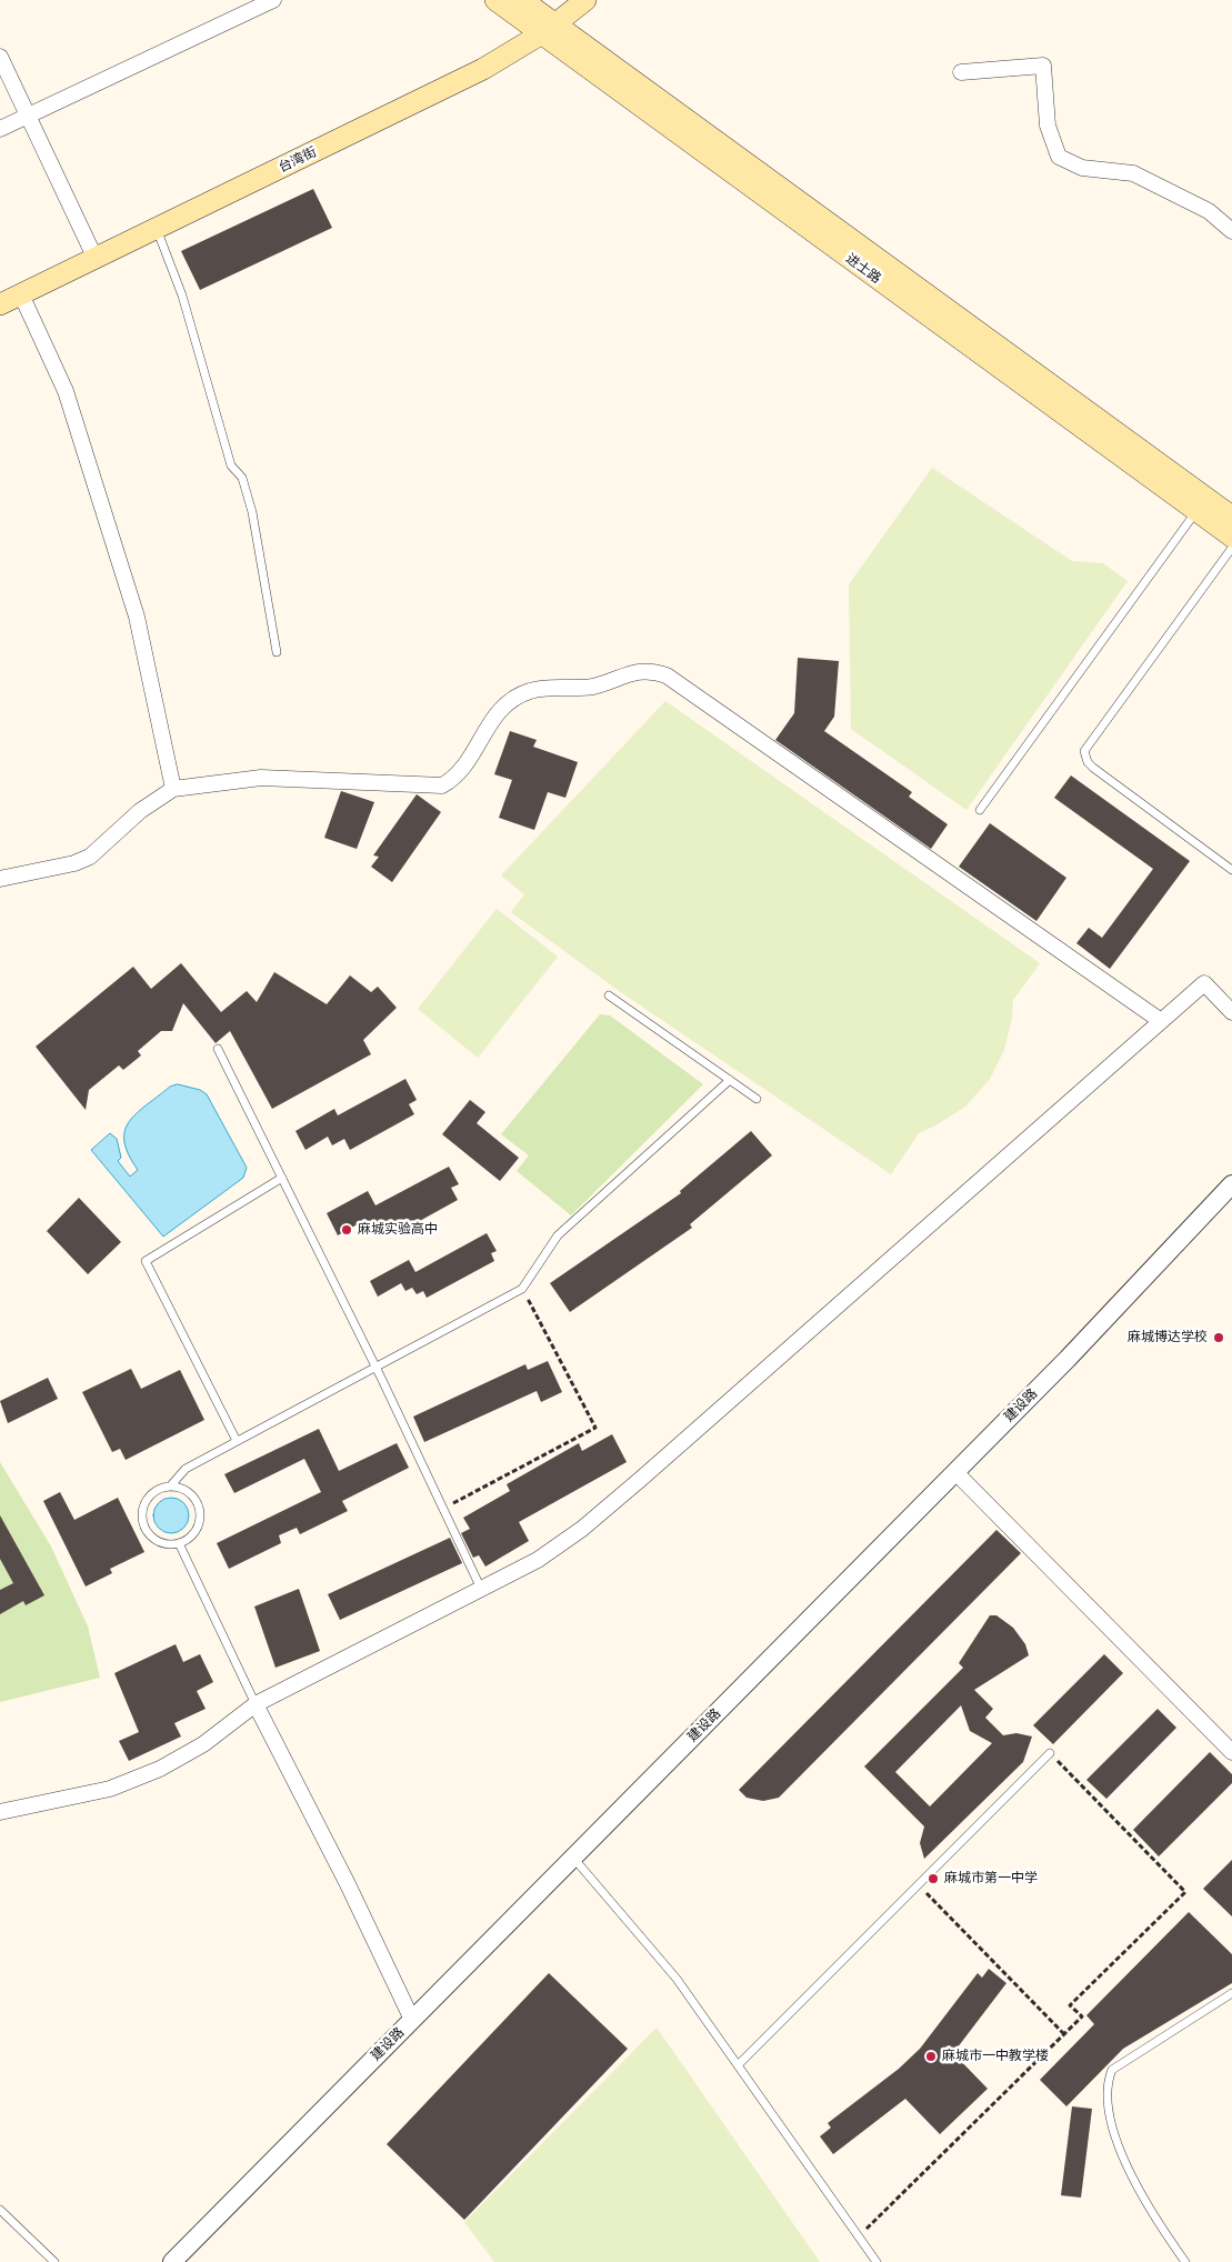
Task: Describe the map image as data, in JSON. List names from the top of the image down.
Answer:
{
  "streets": {
    "main road": ["台湾街", "进士路"],
    "street": ["建设路"]
  },
  "crossings": [
    ["台湾街", "进士路"]
  ],
  "places": [
    "麻城实验高中",
    "麻城博达学校",
    "麻城市第一中学",
    "麻城市一中教学楼"
  ]
}
